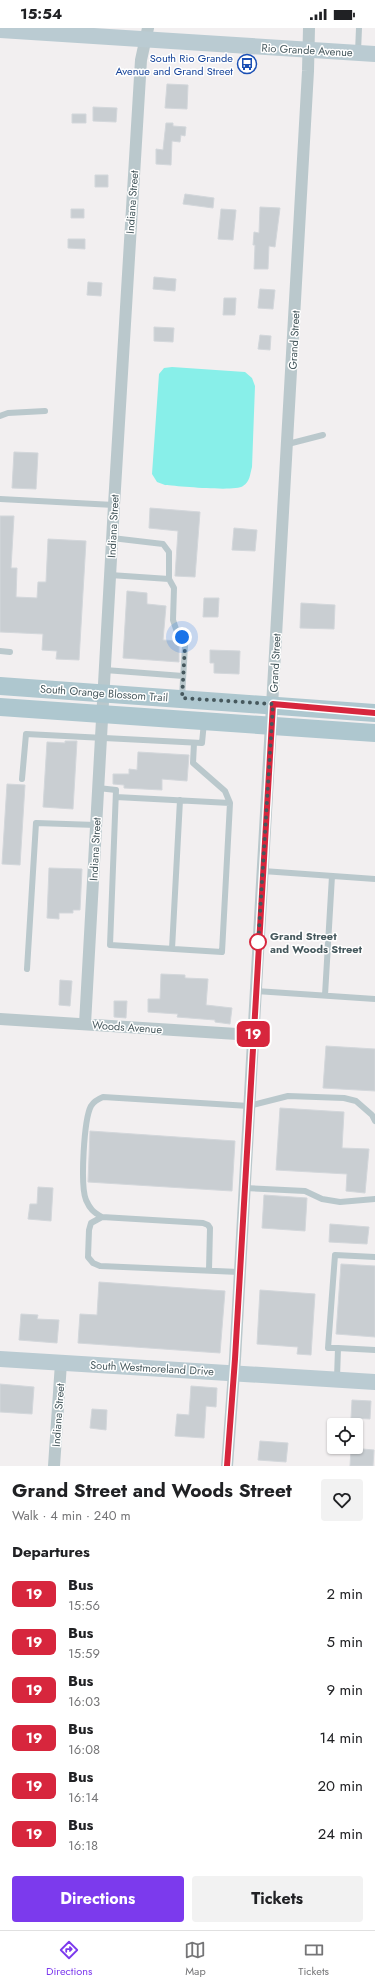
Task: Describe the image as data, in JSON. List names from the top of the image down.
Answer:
{
  "streets": {
    "main road": ["South Orange Blossom Trail"],
    "street": [
      "Rio Grande Avenue",
      "Indiana Street",
      "Grand Street",
      "Woods Avenue",
      "South Westmoreland Drive"
    ]
  },
  "crossings": [
    ["Rio Grande Avenue", "Indiana Street"],
    ["Rio Grande Avenue", "Grand Street"],
    ["Indiana Street", "South Orange Blossom Trail"],
    ["Indiana Street", "Woods Avenue"],
    ["Indiana Street", "South Westmoreland Drive"],
    ["Grand Street", "South Orange Blossom Trail"],
    ["Grand Street", "Woods Avenue"],
    ["Grand Street", "South Westmoreland Drive"]
  ],
  "places": {
    "bus stop": ["South Rio Grande Avenue and Grand Street"],
    "other": ["Grand Street and Woods Street"]
  },
  "lines": ["bus line 19"],
  "page": {
    "status": "15:54",
    "on_map": "19",
    "heading": [
      ["Grand Street and Woods Street", "Walk · 4 min · 240 m"],
      "Departures"
    ],
    "list": [
      {
        "mark": "19",
        "name": "Bus",
        "note": "15:56",
        "value": "2 min"
      },
      {
        "mark": "19",
        "name": "Bus",
        "note": "15:59",
        "value": "5 min"
      },
      {
        "mark": "19",
        "name": "Bus",
        "note": "16:03",
        "value": "9 min"
      },
      {
        "mark": "19",
        "name": "Bus",
        "note": "16:08",
        "value": "14 min"
      },
      {
        "mark": "19",
        "name": "Bus",
        "note": "16:14",
        "value": "20 min"
      },
      {
        "mark": "19",
        "name": "Bus",
        "note": "16:18",
        "value": "24 min"
      }
    ],
    "buttons": ["Directions", "Tickets"],
    "tabs": ["Directions", "Map", "Tickets"]
  }
}
